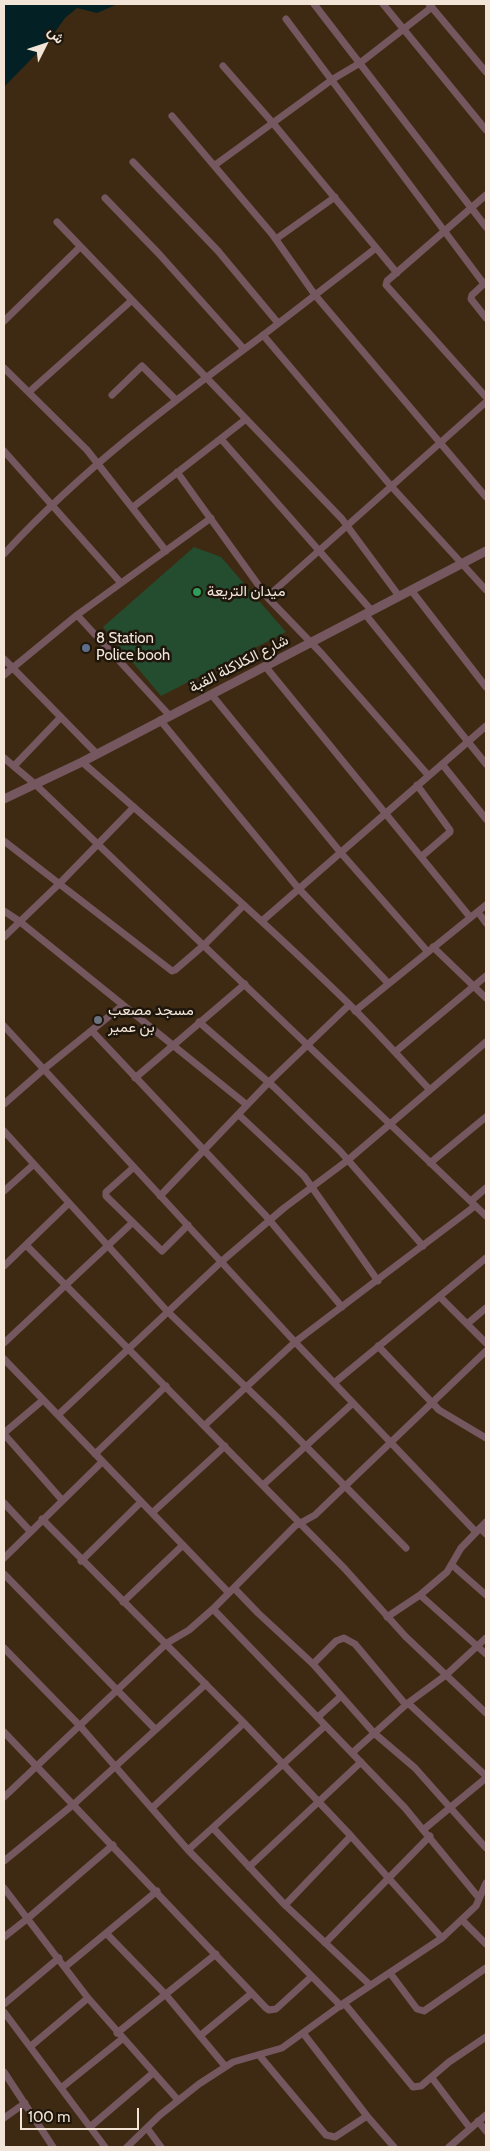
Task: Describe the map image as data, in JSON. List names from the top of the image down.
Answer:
{
  "streets": {
    "street": ["شارع الكلاكلة القبة"]
  },
  "places": ["ميدان التريعة", "8 Station Police booh", "مسجد مصعب بن عمير"],
  "scale_bar": "100 m",
  "north": "top right"
}
